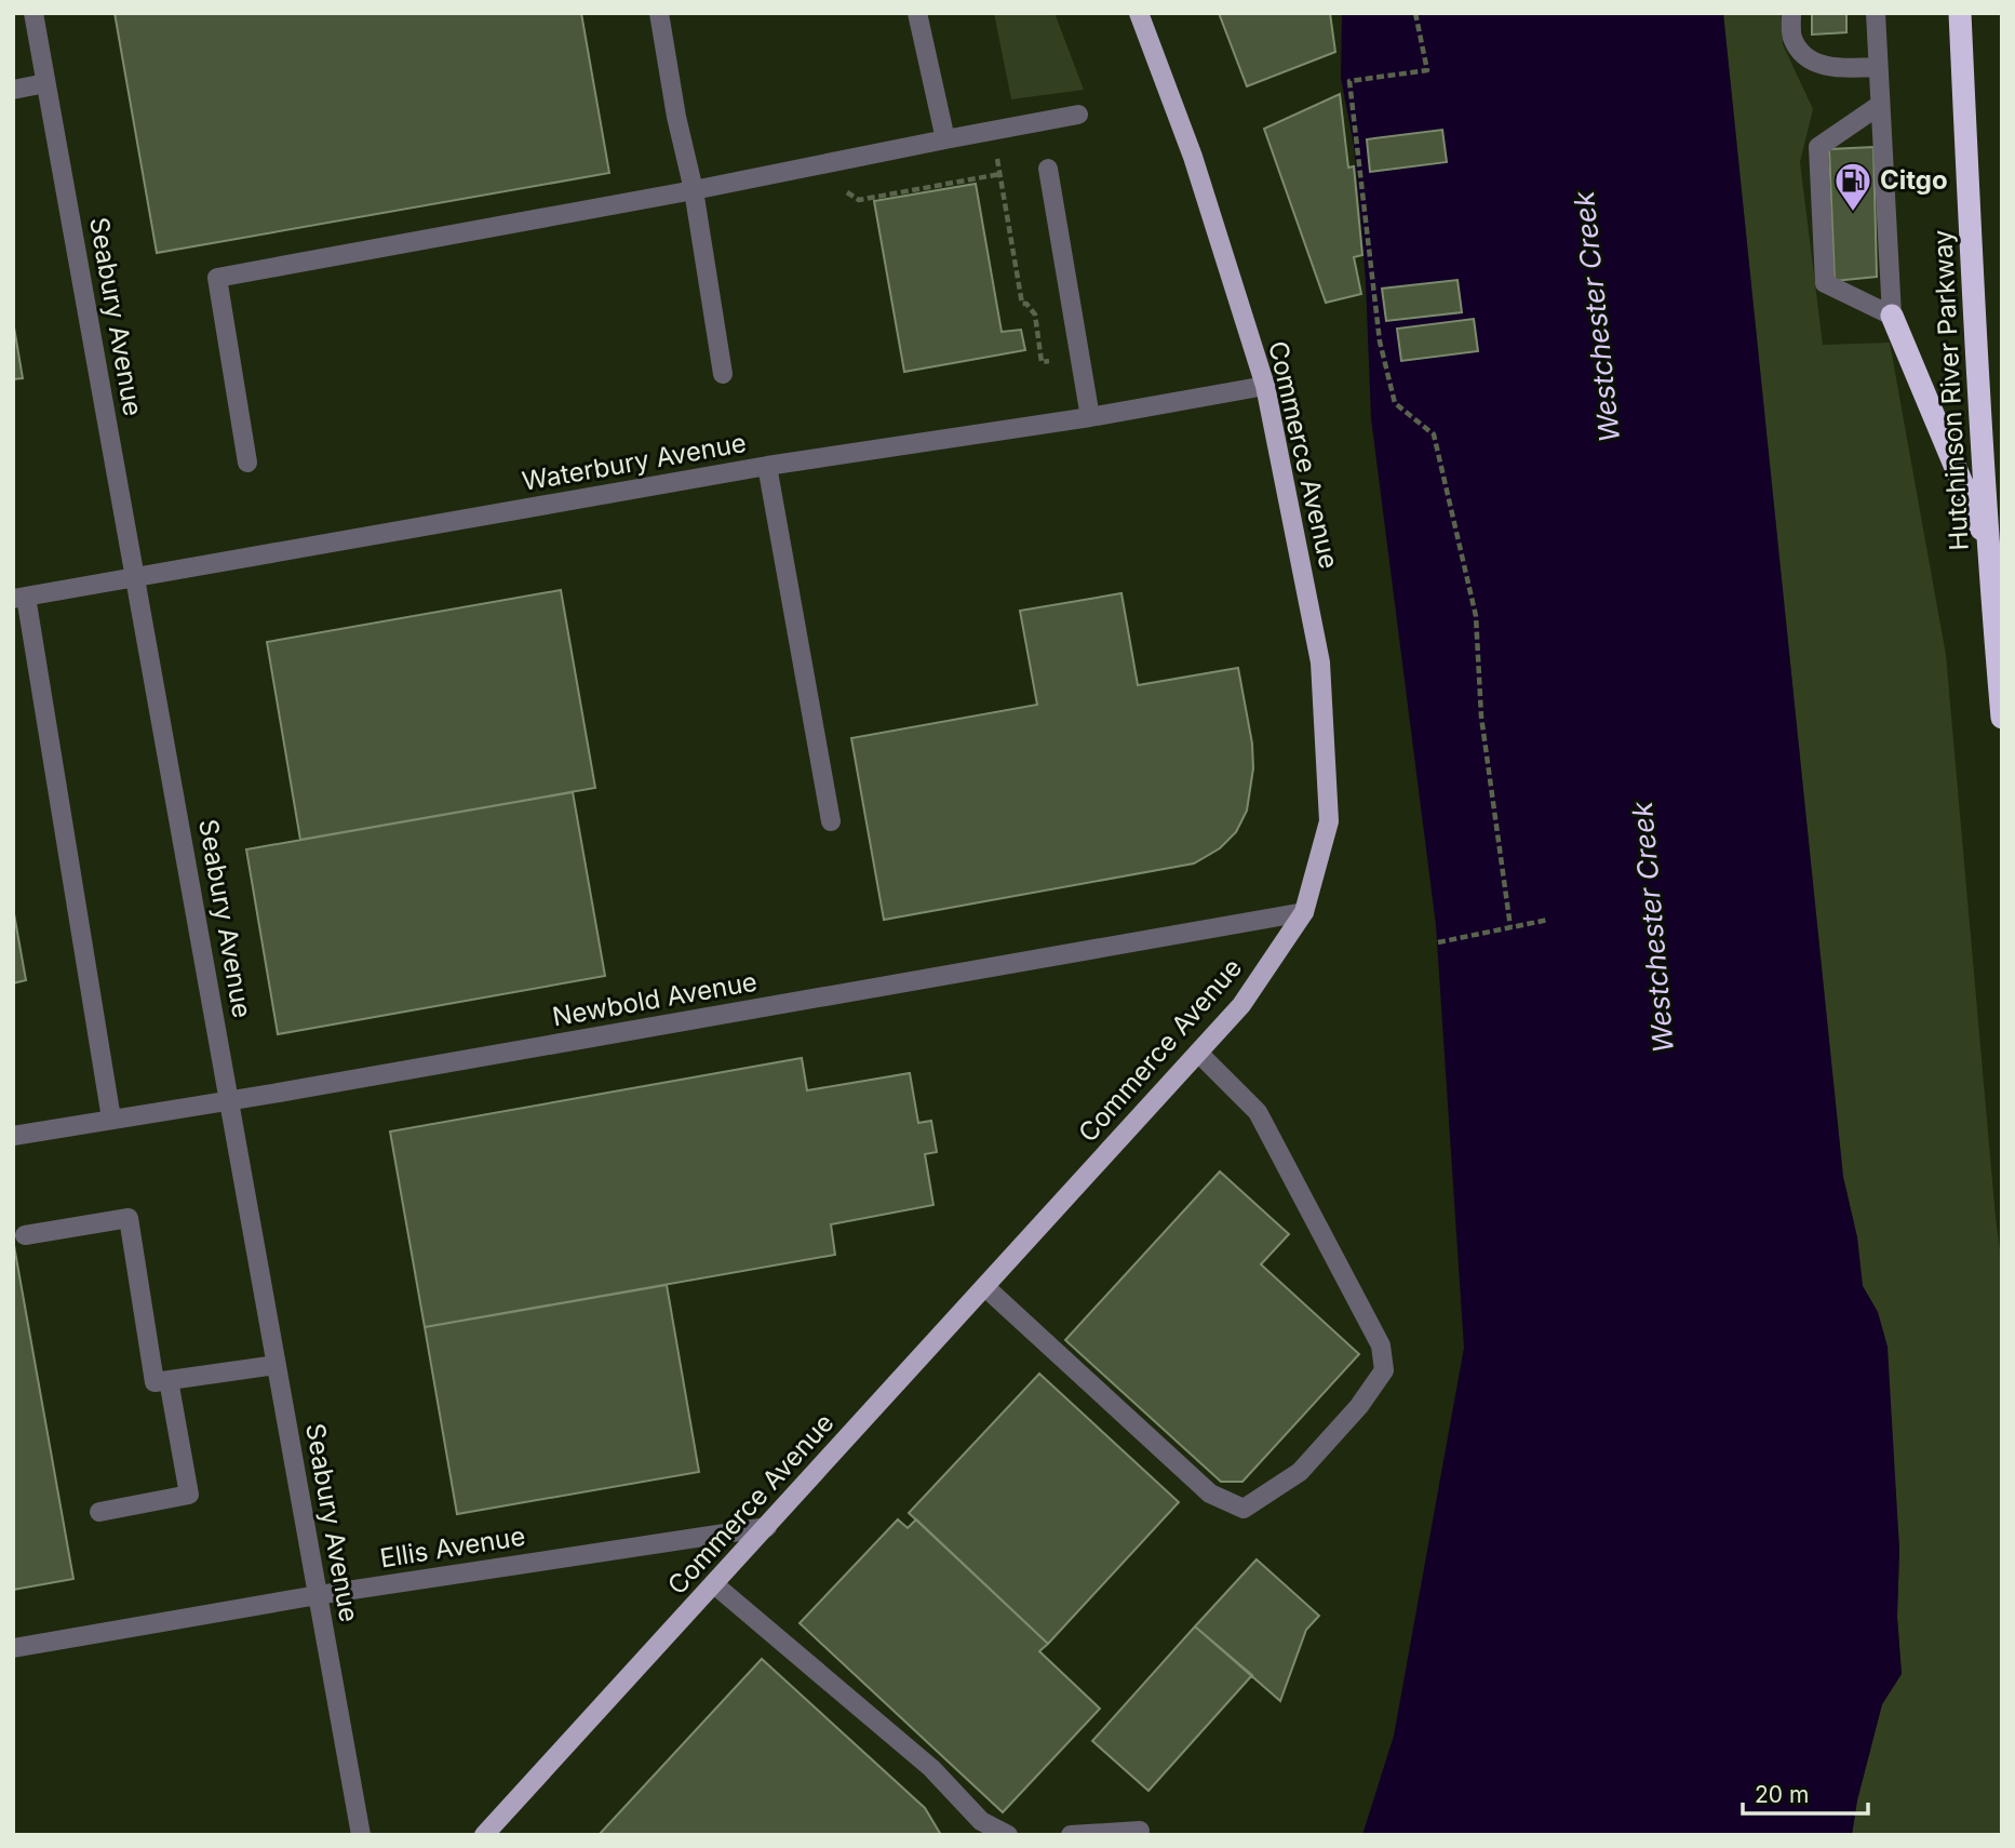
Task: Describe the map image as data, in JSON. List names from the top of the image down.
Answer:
{
  "streets": {
    "highway": ["Hutchinson River Parkway"],
    "main road": ["Commerce Avenue"],
    "street": [
      "Seabury Avenue",
      "Waterbury Avenue",
      "Newbold Avenue",
      "Ellis Avenue"
    ]
  },
  "crossings": [
    ["Seabury Avenue", "Waterbury Avenue"],
    ["Seabury Avenue", "Newbold Avenue"],
    ["Seabury Avenue", "Ellis Avenue"],
    ["Commerce Avenue", "Waterbury Avenue"],
    ["Commerce Avenue", "Newbold Avenue"],
    ["Commerce Avenue", "Ellis Avenue"]
  ],
  "water": ["Westchester Creek"],
  "places": {
    "fuel station": ["Citgo"]
  },
  "scale_bar": "20 m"
}
